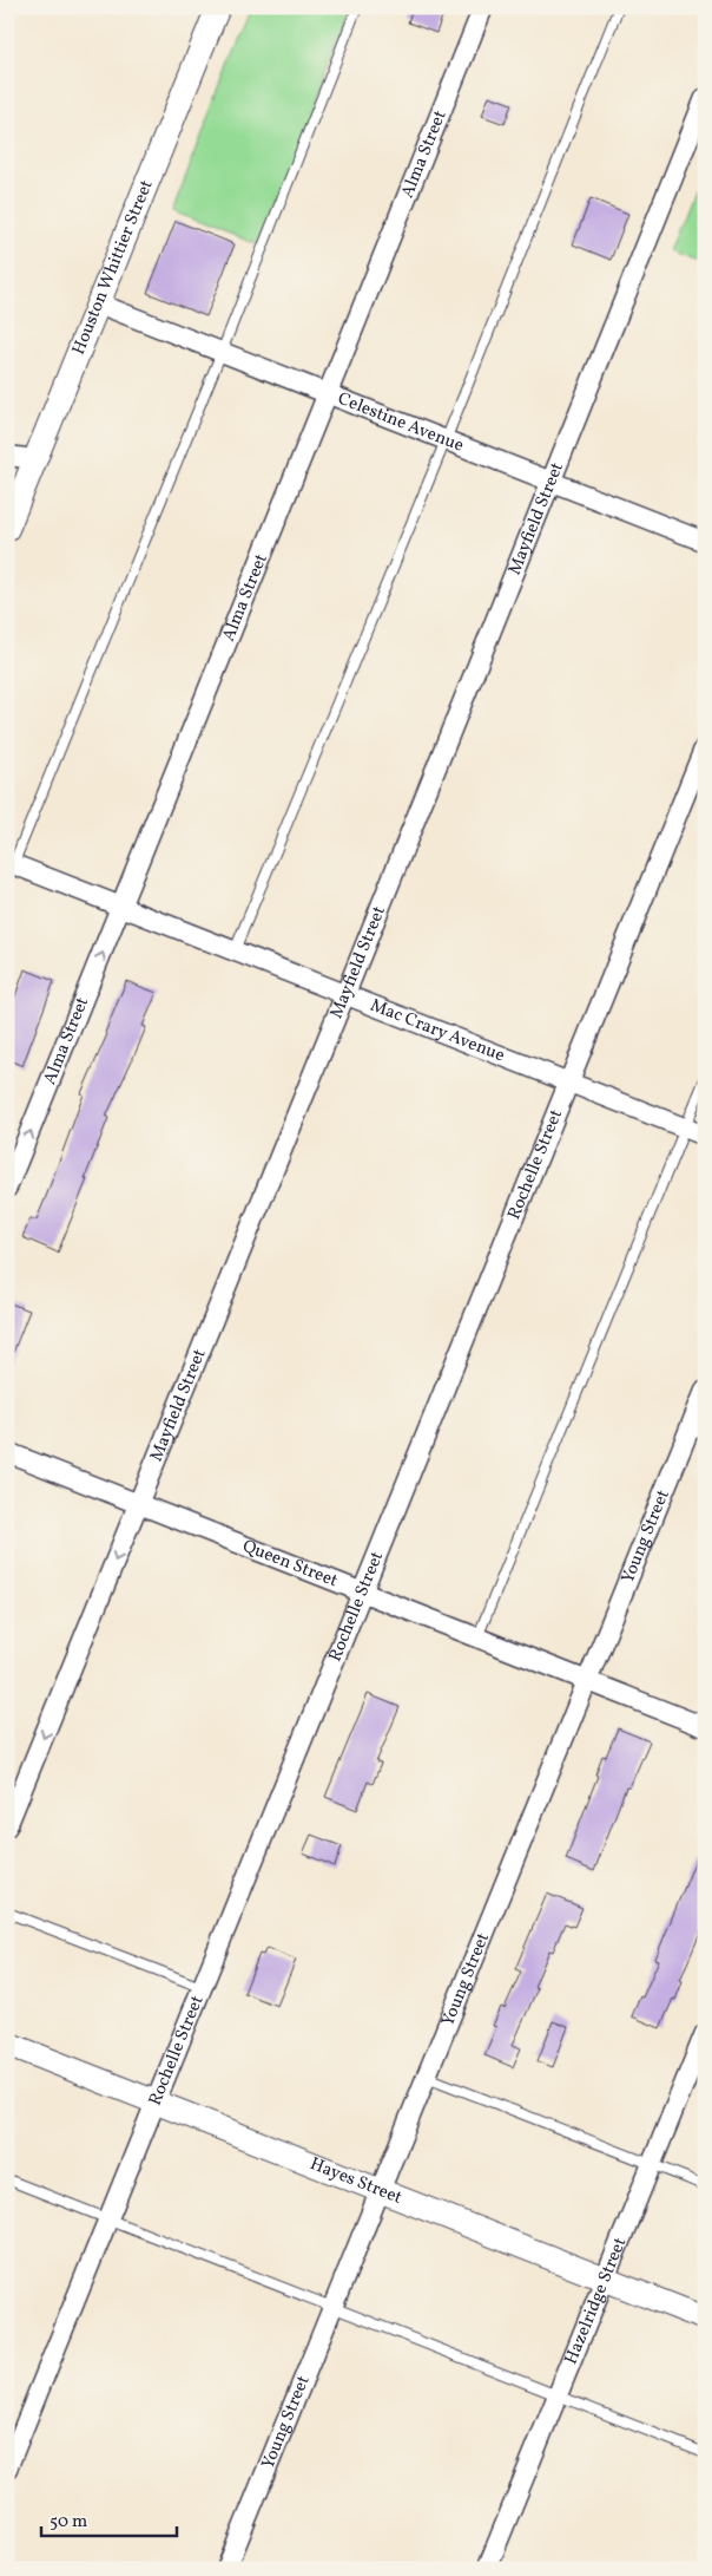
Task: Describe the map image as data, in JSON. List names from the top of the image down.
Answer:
{
  "streets": {
    "street": [
      "Alma Street",
      "Houston Whittier Street",
      "Celestine Avenue",
      "Mayfield Street",
      "Mac Crary Avenue",
      "Rochelle Street",
      "Young Street",
      "Queen Street",
      "Hayes Street",
      "Hazelridge Street"
    ]
  },
  "crossings": [
    ["Alma Street", "Celestine Avenue"],
    ["Alma Street", "Mac Crary Avenue"],
    ["Houston Whittier Street", "Celestine Avenue"],
    ["Celestine Avenue", "Mayfield Street"],
    ["Mayfield Street", "Mac Crary Avenue"],
    ["Mayfield Street", "Queen Street"],
    ["Mac Crary Avenue", "Rochelle Street"],
    ["Rochelle Street", "Queen Street"],
    ["Rochelle Street", "Hayes Street"],
    ["Young Street", "Queen Street"],
    ["Young Street", "Hayes Street"],
    ["Hayes Street", "Hazelridge Street"]
  ],
  "scale_bar": "50 m"
}
